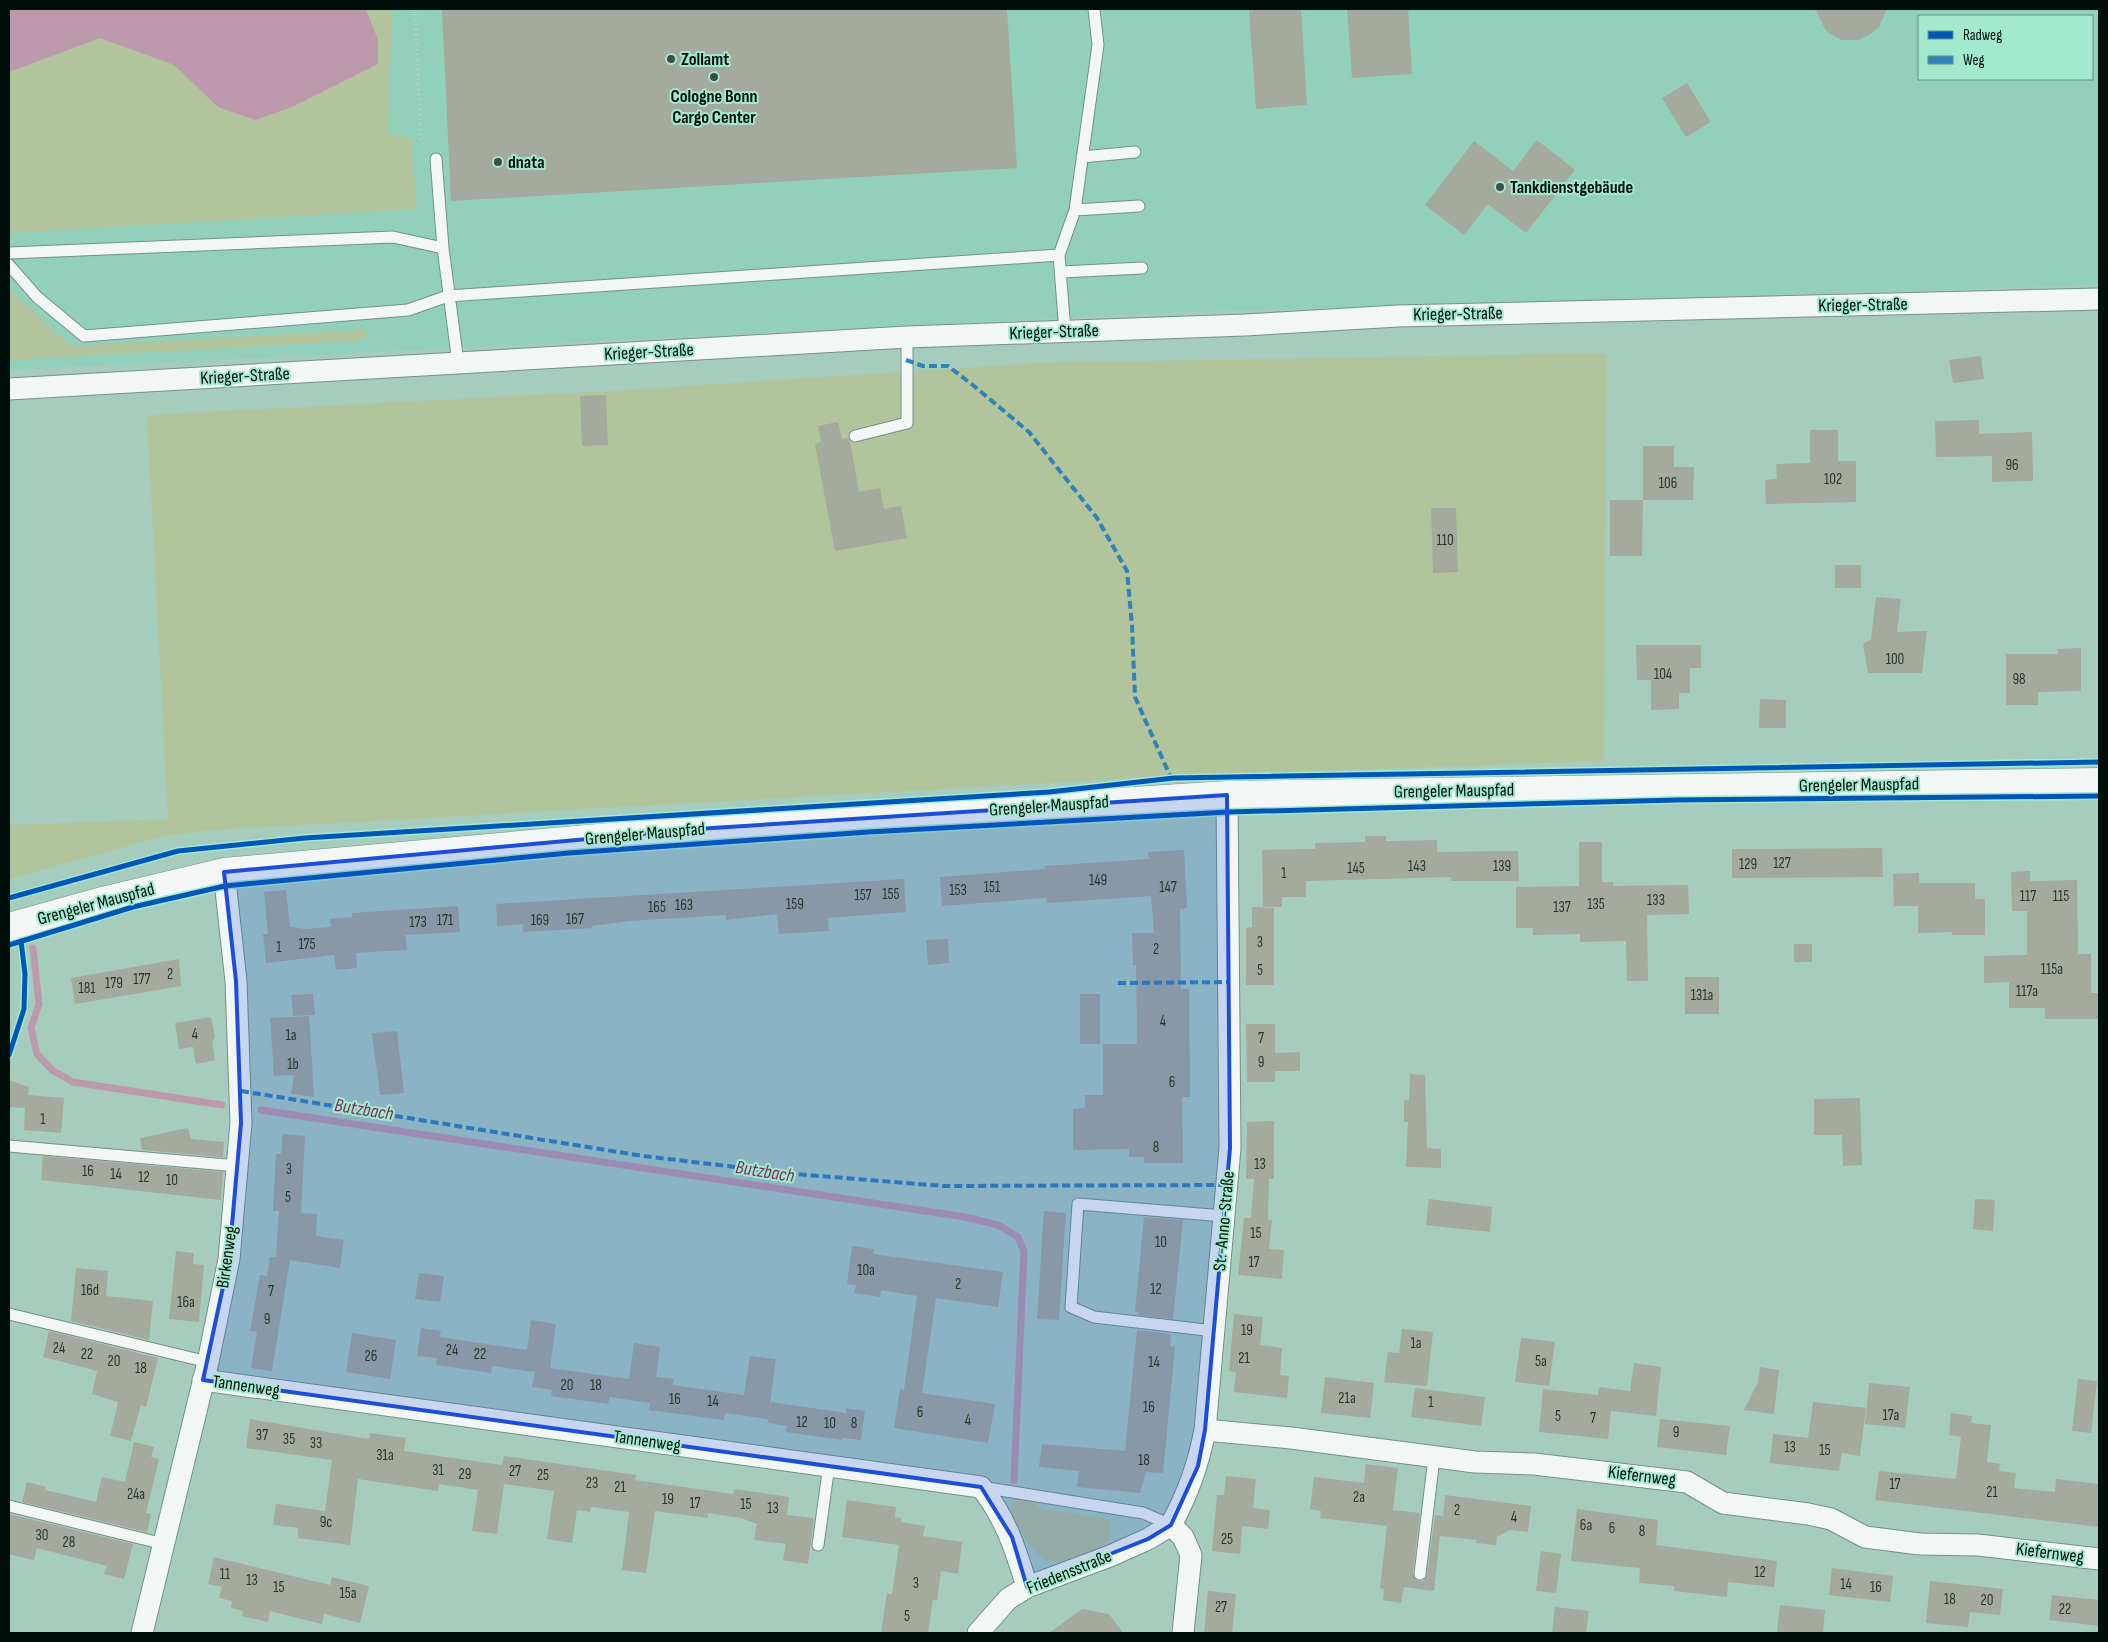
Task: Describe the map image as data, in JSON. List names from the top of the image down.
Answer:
{
  "streets": {
    "main road": ["Grengeler Mauspfad"],
    "street": [
      "Krieger-Straße",
      "St.-Anno-Straße",
      "Birkenweg",
      "Tannenweg",
      "Kiefernweg",
      "Friedensstraße"
    ]
  },
  "crossings": [
    ["Grengeler Mauspfad", "St.-Anno-Straße"],
    ["Grengeler Mauspfad", "Birkenweg"],
    ["St.-Anno-Straße", "Kiefernweg"],
    ["St.-Anno-Straße", "Friedensstraße"],
    ["Birkenweg", "Tannenweg"]
  ],
  "water": ["Butzbach"],
  "places": [
    "Zollamt",
    "Cologne Bonn Cargo Center",
    "dnata",
    "Tankdienstgebäude"
  ],
  "house_numbers": [
    "96",
    "102",
    "106",
    "110",
    "100",
    "104",
    "98",
    "127",
    "129",
    "143",
    "139",
    "145",
    "1",
    "149",
    "151",
    "147",
    "153",
    "155",
    "157",
    "117",
    "115",
    "133",
    "159",
    "135",
    "163",
    "165",
    "137",
    "167",
    "171",
    "169",
    "173",
    "3",
    "175",
    "1",
    "2",
    "115a",
    "5",
    "2",
    "177",
    "179",
    "181",
    "117a",
    "131a",
    "4",
    "4",
    "1a",
    "7",
    "9",
    "1b",
    "6",
    "1",
    "8",
    "13",
    "3",
    "16",
    "14",
    "12",
    "10",
    "5",
    "15",
    "10",
    "17",
    "10a",
    "2",
    "12",
    "16d",
    "7",
    "16a",
    "9",
    "19",
    "1a",
    "24",
    "24",
    "22",
    "22",
    "26",
    "21",
    "20",
    "5a",
    "14",
    "18",
    "20",
    "18",
    "21a",
    "16",
    "14",
    "1",
    "16",
    "6",
    "17a",
    "5",
    "7",
    "4",
    "12",
    "10",
    "8",
    "9",
    "37",
    "35",
    "33",
    "13",
    "15",
    "31a",
    "18",
    "31",
    "27",
    "29",
    "25",
    "23",
    "17",
    "21",
    "21",
    "24a",
    "2a",
    "19",
    "17",
    "15",
    "13",
    "2",
    "4",
    "9c",
    "6a",
    "6",
    "8",
    "30",
    "25",
    "28",
    "12",
    "11",
    "13",
    "3",
    "14",
    "15",
    "16",
    "15a",
    "18",
    "20",
    "27",
    "22",
    "5"
  ],
  "legend": ["Radweg", "Weg"]
}
